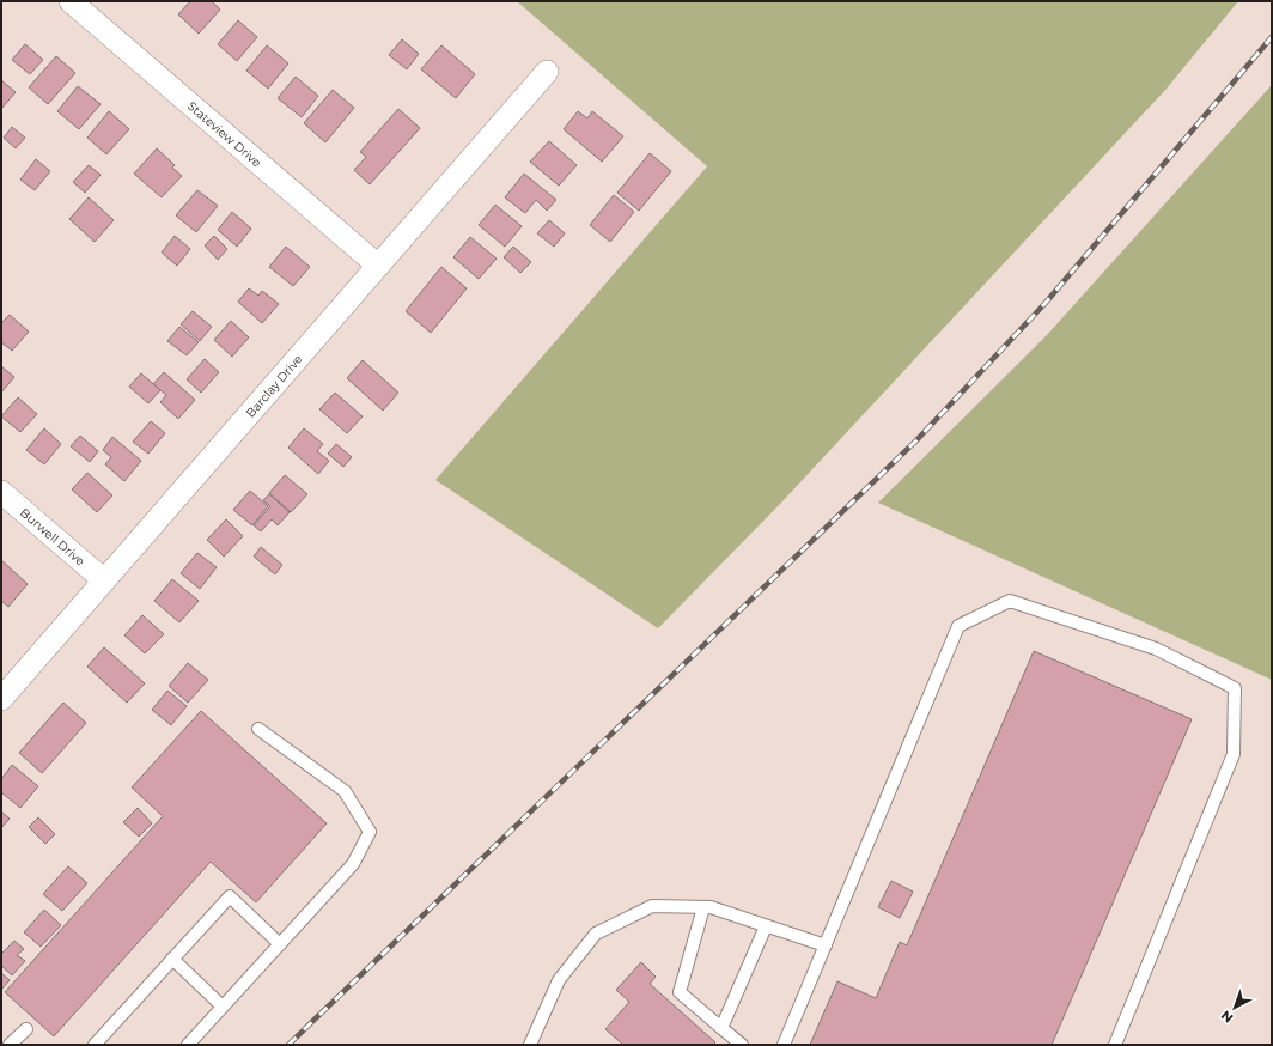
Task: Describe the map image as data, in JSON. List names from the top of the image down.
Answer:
{
  "streets": {
    "street": ["Stateview Drive", "Barclay Drive", "Burwell Drive"]
  },
  "crossings": [
    ["Stateview Drive", "Barclay Drive"],
    ["Barclay Drive", "Burwell Drive"]
  ],
  "north": "bottom left"
}
